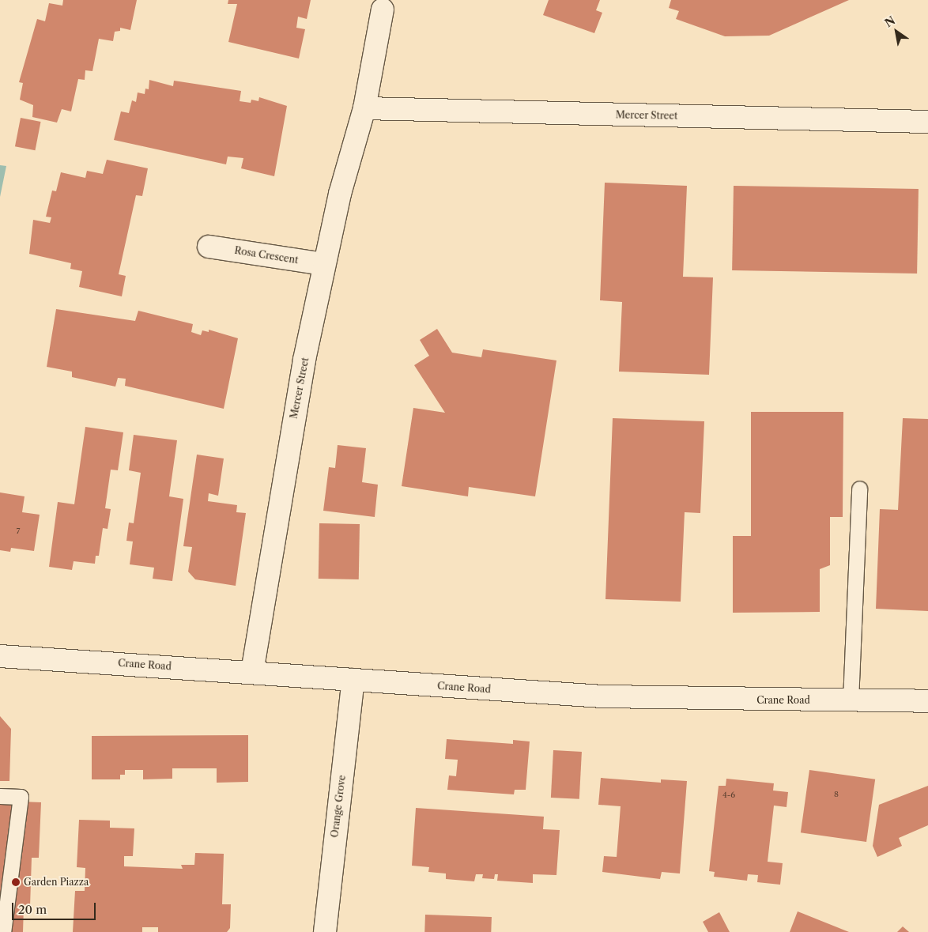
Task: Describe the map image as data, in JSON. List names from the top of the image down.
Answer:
{
  "streets": {
    "street": [
      "Mercer Street",
      "Rosa Crescent",
      "Crane Road",
      "Orange Grove"
    ]
  },
  "crossings": [
    ["Mercer Street", "Rosa Crescent"],
    ["Mercer Street", "Crane Road"],
    ["Crane Road", "Orange Grove"]
  ],
  "places": ["Garden Piazza"],
  "house_numbers": ["7", "8", "4-6"],
  "scale_bar": "20 m",
  "north": "top left"
}
